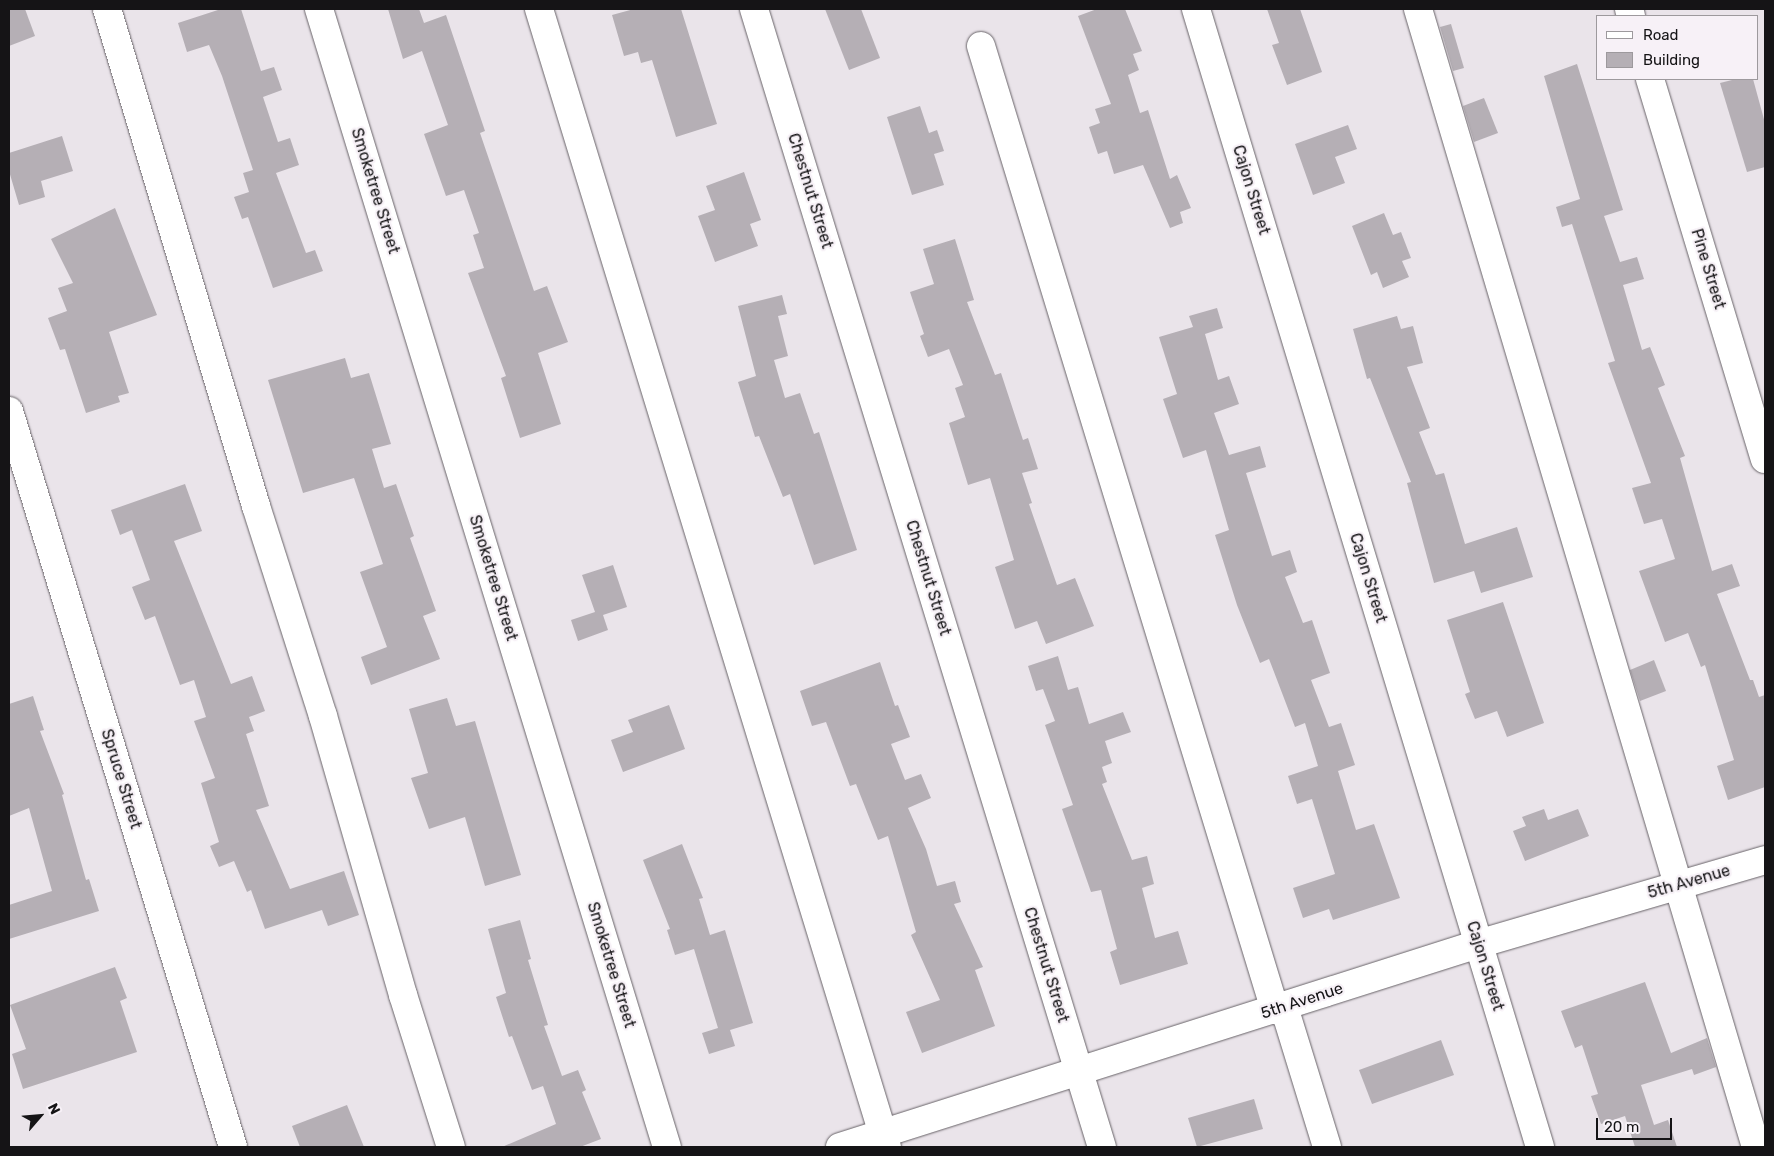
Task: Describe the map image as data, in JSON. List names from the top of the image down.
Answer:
{
  "streets": {
    "street": [
      "Cajon Street",
      "Smoketree Street",
      "Chestnut Street",
      "Pine Street",
      "Spruce Street",
      "5th Avenue"
    ]
  },
  "crossings": [
    ["Cajon Street", "5th Avenue"],
    ["Chestnut Street", "5th Avenue"]
  ],
  "legend": ["Road", "Building"],
  "scale_bar": "20 m",
  "north": "top right"
}
